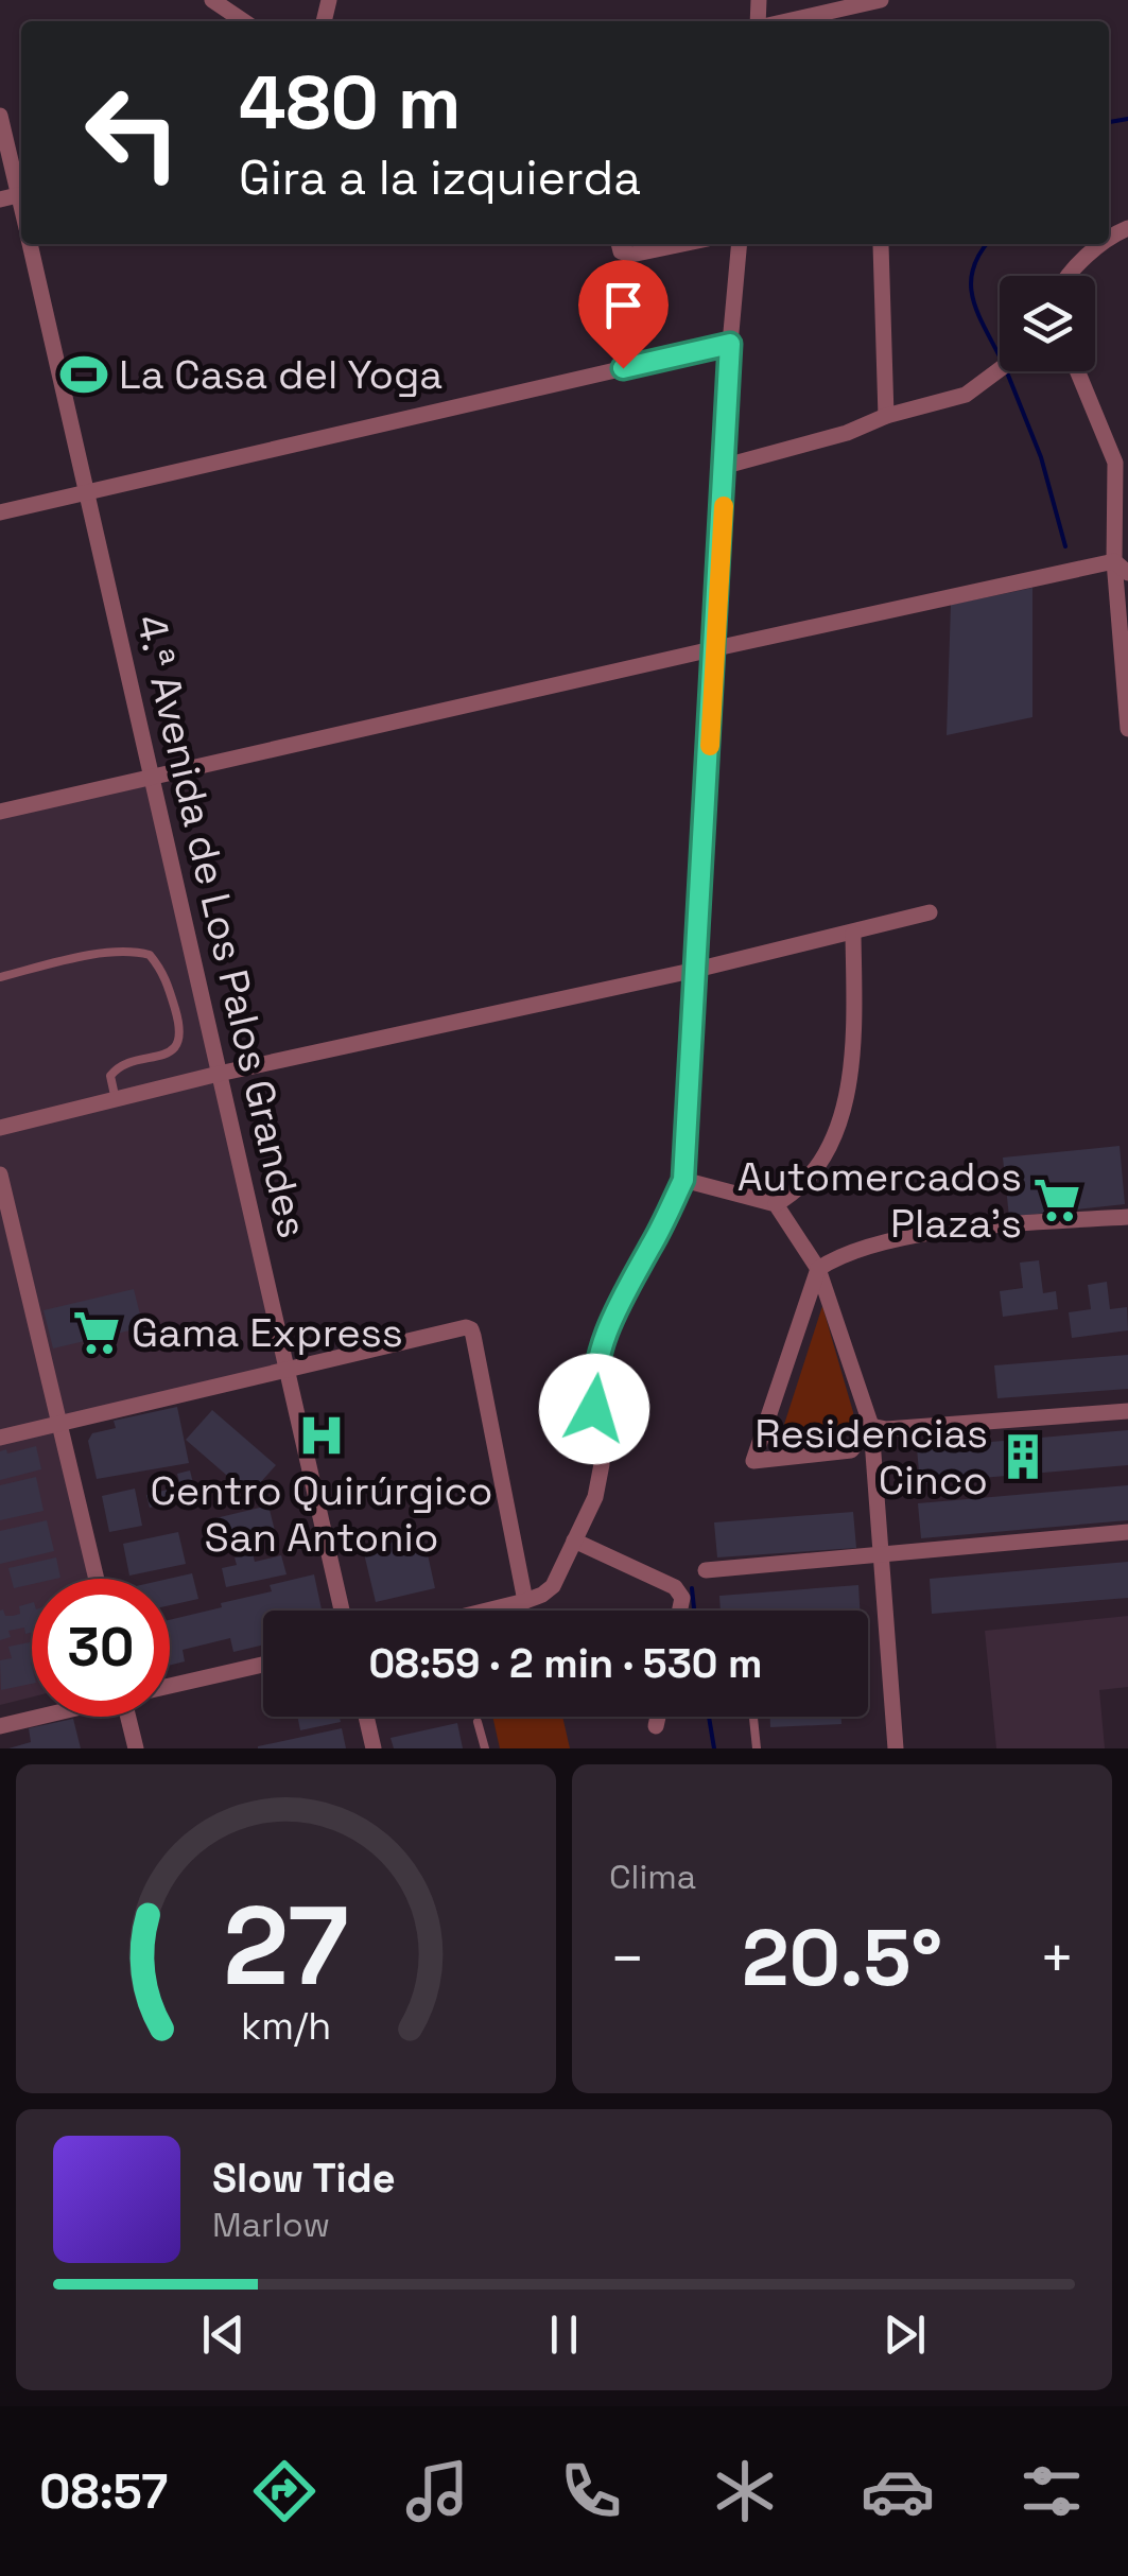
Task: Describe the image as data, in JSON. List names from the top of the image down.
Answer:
{
  "streets": {
    "street": ["4.ª Avenida de Los Palos Grandes"]
  },
  "places": {
    "sports": ["La Casa del Yoga"],
    "supermarket": ["Automercados Plaza's", "Gama Express"],
    "hospital": ["Centro Quirúrgico San Antonio"],
    "building": ["Residencias Cinco"]
  },
  "page": {
    "turn": ["480 m", "Gira a la izquierda"],
    "limit": "30",
    "trip": "08:59 · 2 min · 530 m",
    "tile": "Clima",
    "heat": ["−", "20.5°", "+"],
    "song": ["Slow Tide", "Marlow"],
    "tabs": "08:57",
    "gauge": ["27", "km/h"]
  }
}
